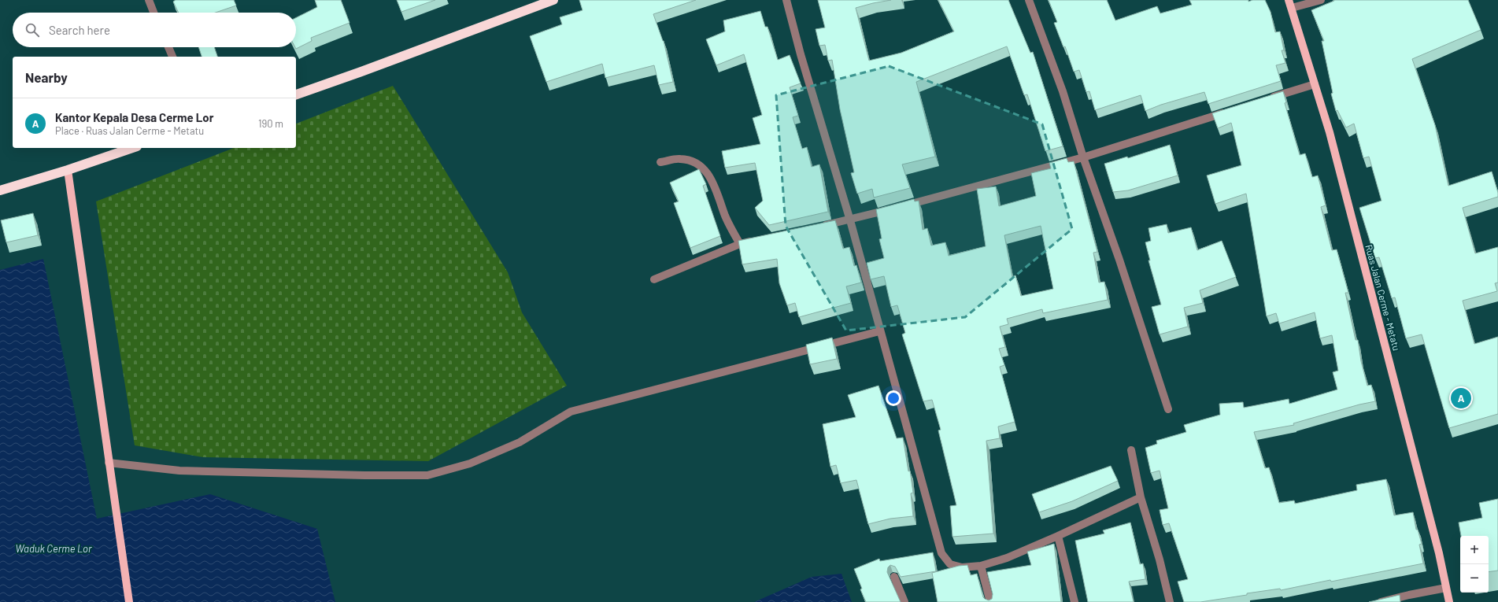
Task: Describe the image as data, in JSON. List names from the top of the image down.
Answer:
{
  "streets": {
    "main road": ["Ruas Jalan Cerme - Metatu"]
  },
  "water": ["Waduk Cerme Lor"],
  "page": {
    "search": "Search here",
    "heading": "Nearby",
    "list": [
      {
        "mark": "A",
        "name": "Kantor Kepala Desa Cerme Lor",
        "note": "Place · Ruas Jalan Cerme - Metatu",
        "value": "190 m"
      }
    ],
    "pins": "A",
    "map_buttons": ["+", "−"]
  }
}
